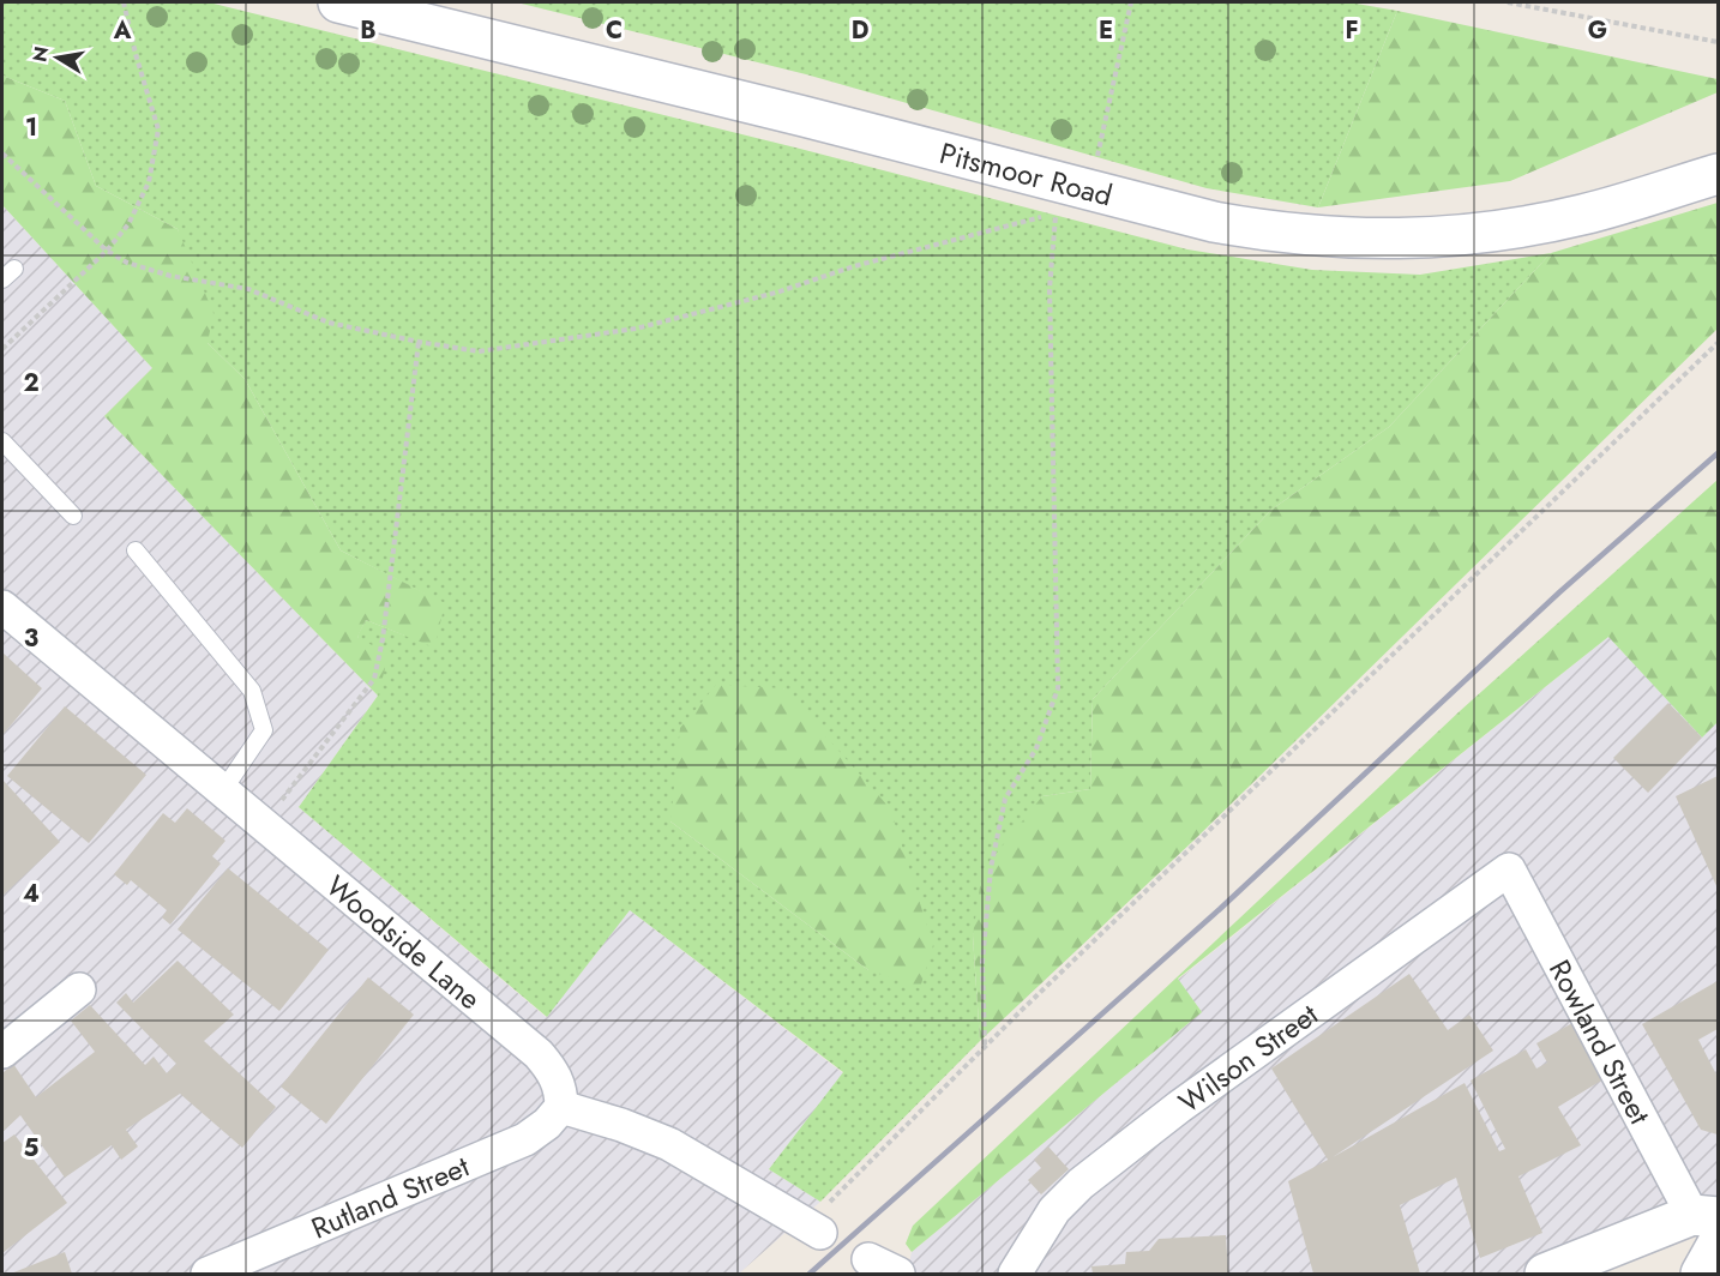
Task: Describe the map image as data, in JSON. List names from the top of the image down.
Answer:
{
  "streets": {
    "street": [
      "Pitsmoor Road",
      "Woodside Lane",
      "Rowland Street",
      "Wilson Street",
      "Rutland Street"
    ]
  },
  "crossings": [
    ["Woodside Lane", "Rutland Street"],
    ["Rowland Street", "Wilson Street"]
  ],
  "north": "left",
  "grid": {
    "columns": [
      "A",
      "B",
      "C",
      "D",
      "E",
      "F",
      "G"
    ],
    "rows": [
      "1",
      "2",
      "3",
      "4",
      "5"
    ]
  }
}
